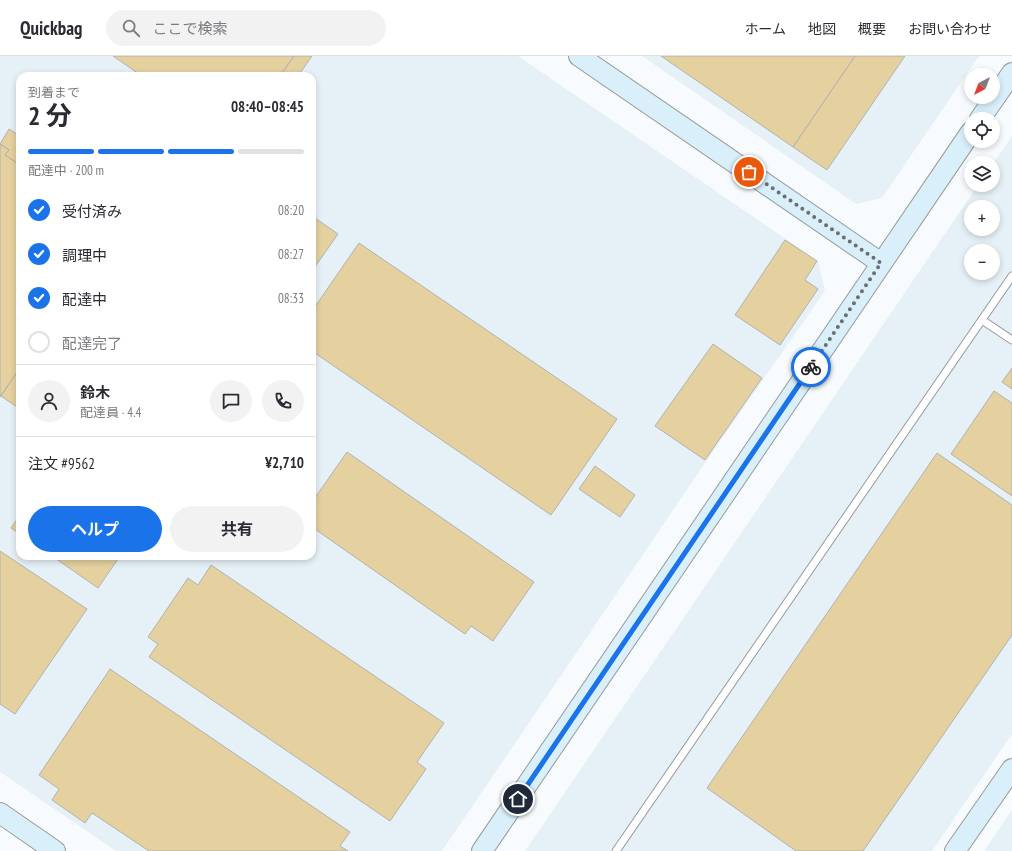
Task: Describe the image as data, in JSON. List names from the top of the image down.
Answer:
{
  "north": "bottom left",
  "page": {
    "header": "Quickbag",
    "search": "ここで検索",
    "nav": [
      "ホーム",
      "地図",
      "概要",
      "お問い合わせ"
    ],
    "map_buttons": ["+", "−"],
    "heading": ["2 分", "到着まで", "08:40–08:45"],
    "panel": [
      "鈴木",
      "配達員 · 4.4",
      "注文 #9562",
      "¥2,710"
    ],
    "bar": "配達中 · 200 m",
    "list": [
      ["受付済み", "08:20"],
      ["調理中", "08:27"],
      ["配達中", "08:33"],
      "配達完了"
    ],
    "buttons": ["ヘルプ", "共有"]
  }
}
